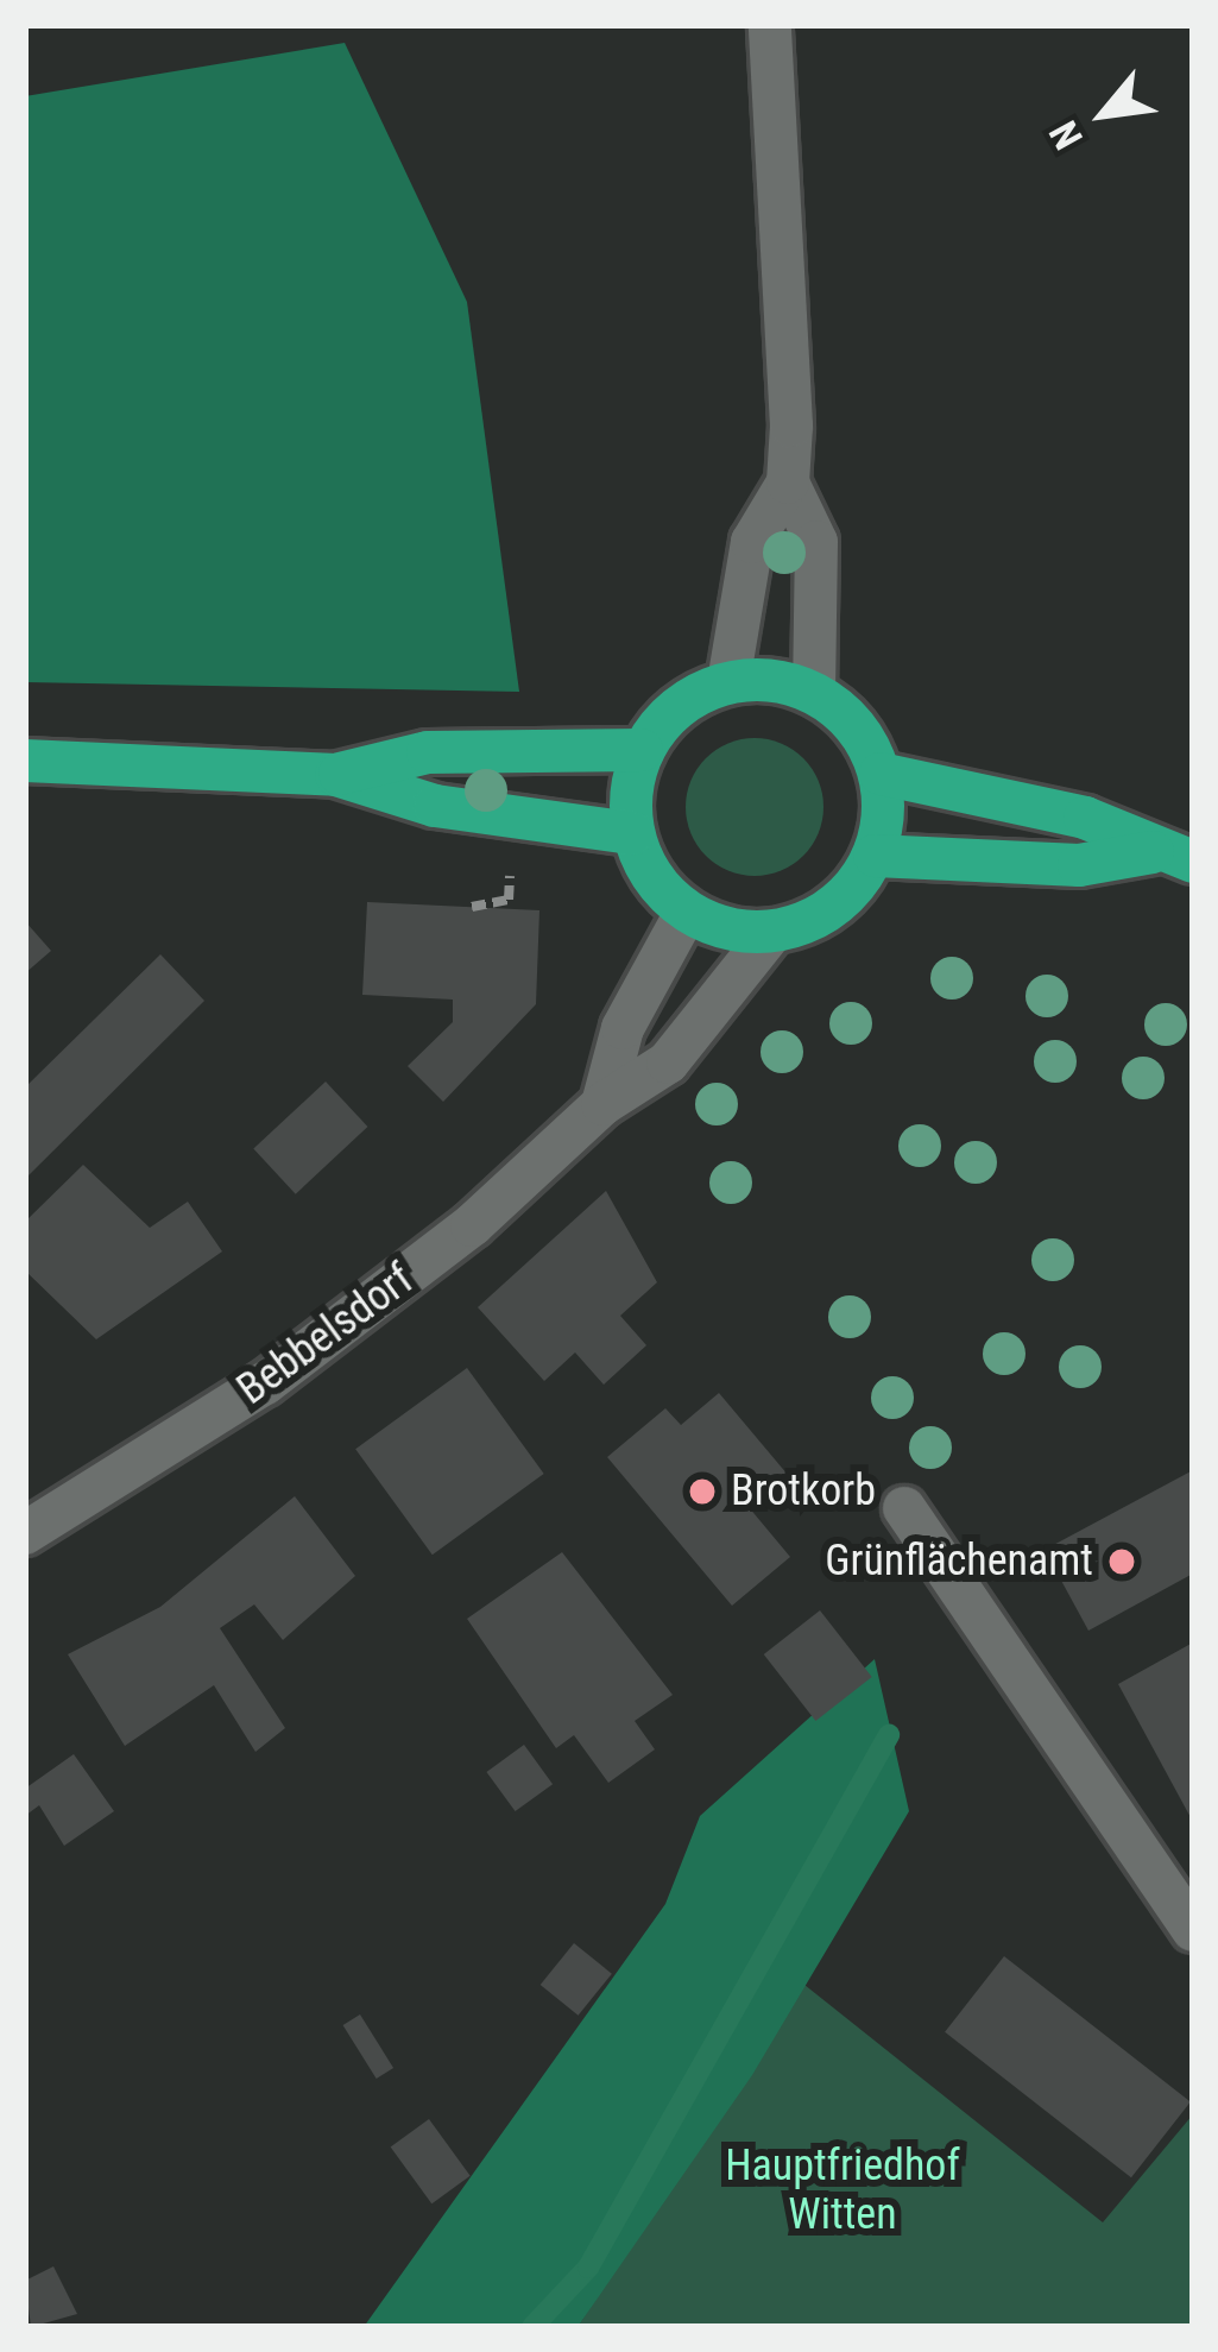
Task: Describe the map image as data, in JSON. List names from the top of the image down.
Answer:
{
  "streets": {
    "street": ["Bebbelsdorf"]
  },
  "parks": ["Hauptfriedhof Witten"],
  "places": ["Brotkorb", "Grünflächenamt"],
  "north": "bottom left"
}
